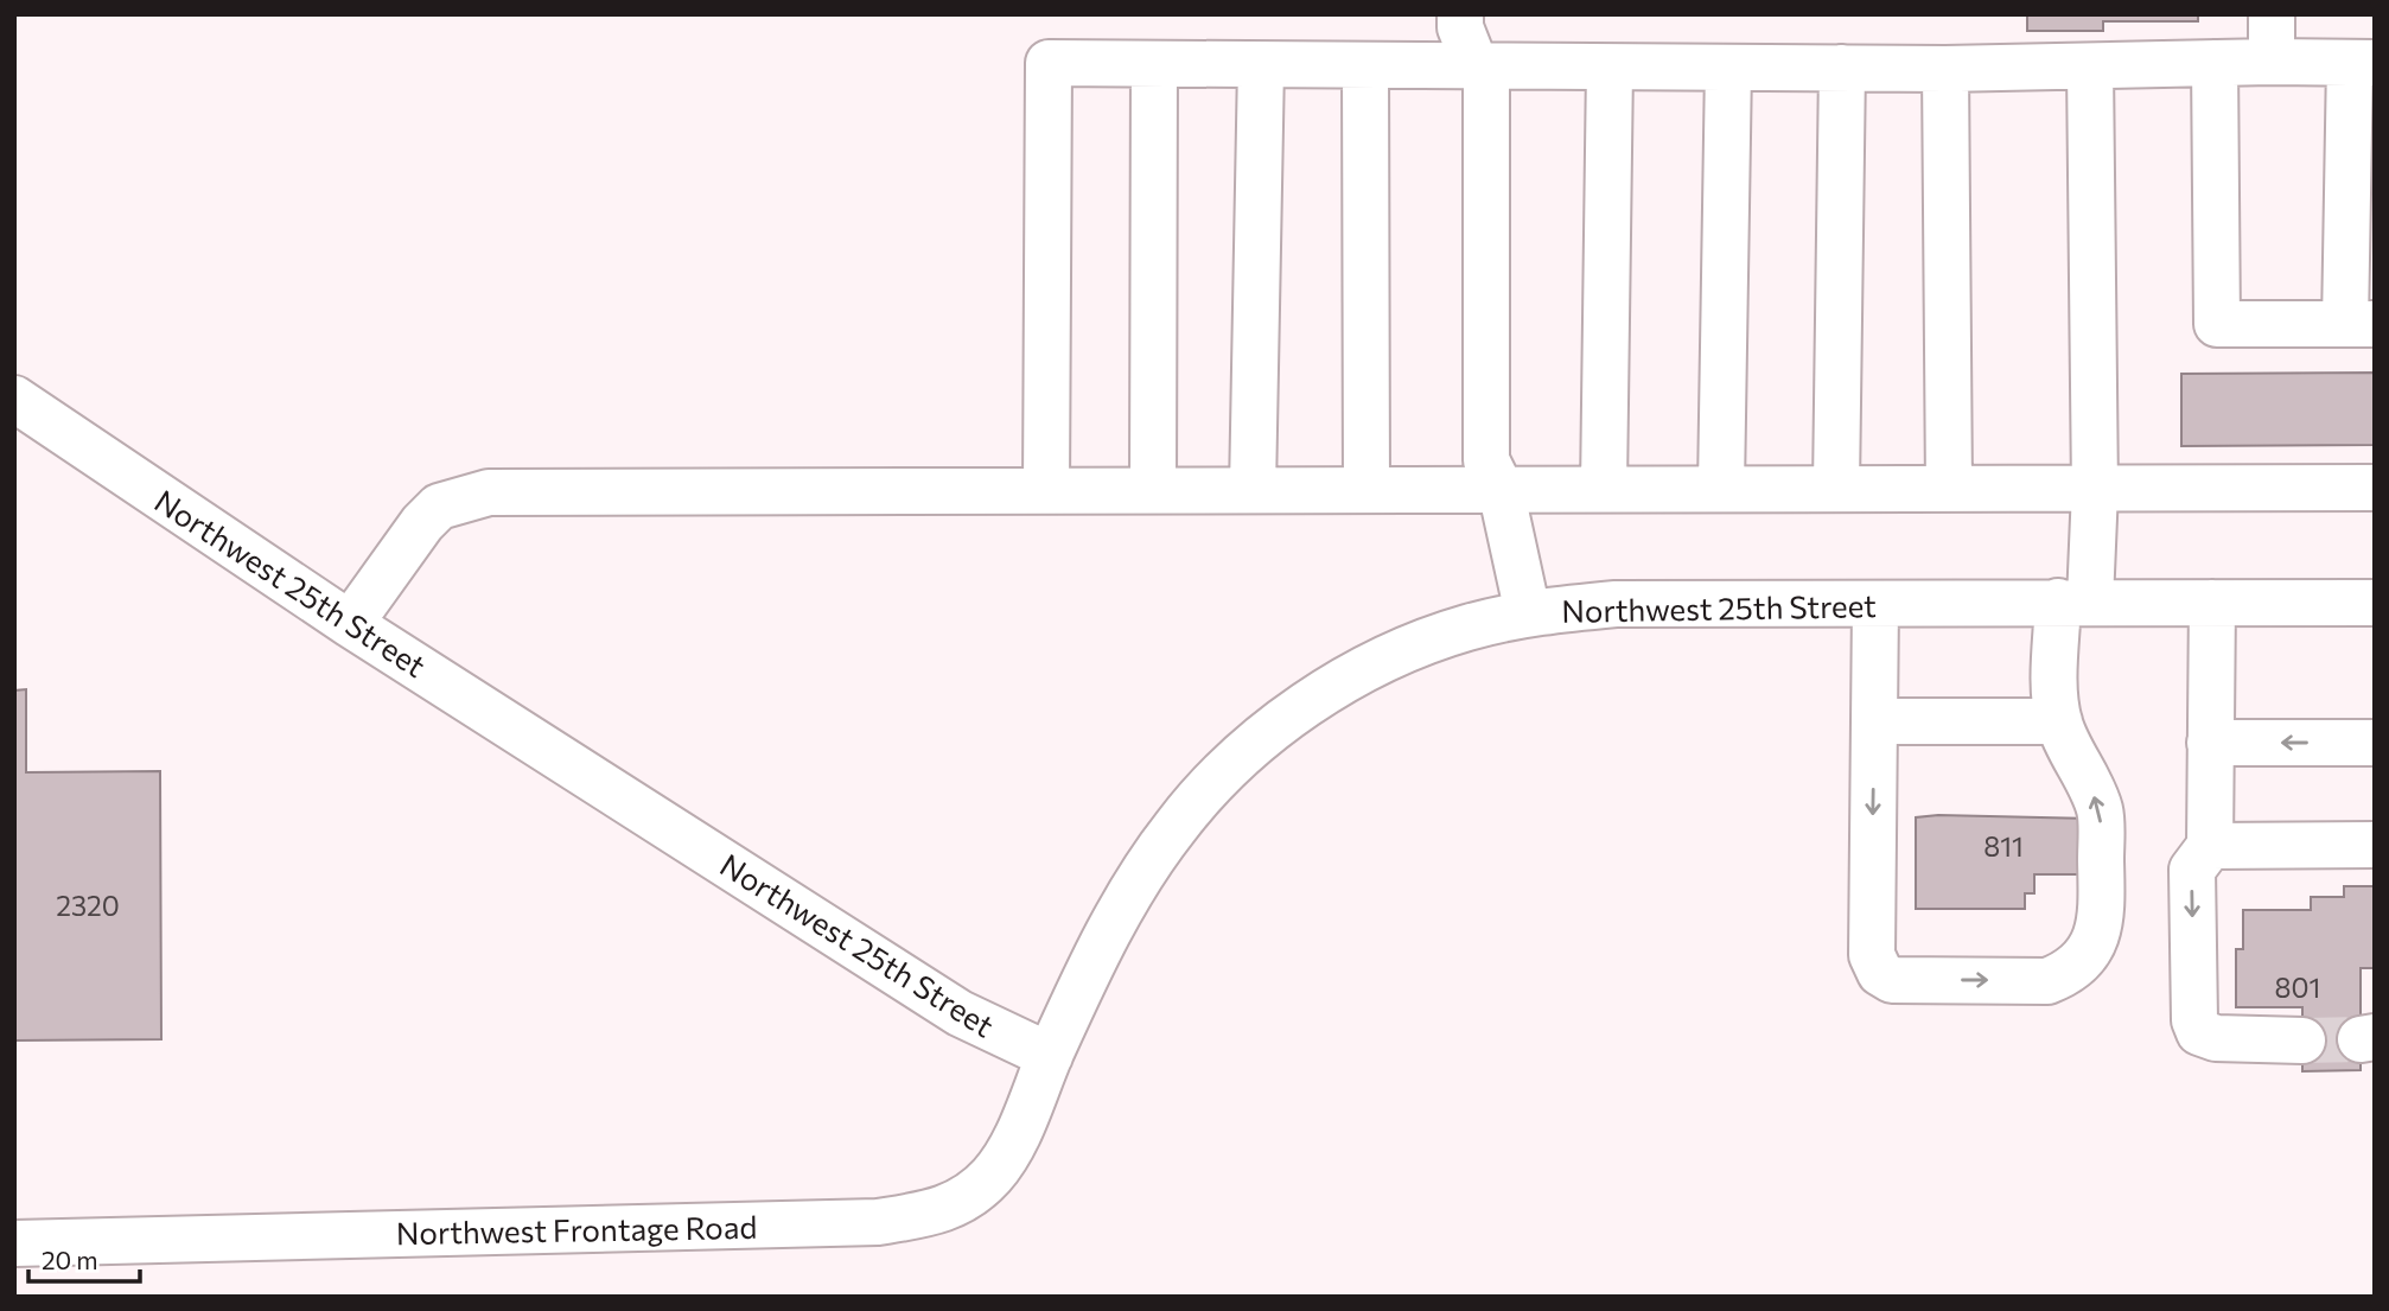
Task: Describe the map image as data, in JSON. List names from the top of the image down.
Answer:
{
  "streets": {
    "street": ["Northwest 25th Street", "Northwest Frontage Road"]
  },
  "crossings": [
    ["Northwest 25th Street", "Northwest Frontage Road"]
  ],
  "house_numbers": ["811", "2320", "801"],
  "scale_bar": "20 m"
}
